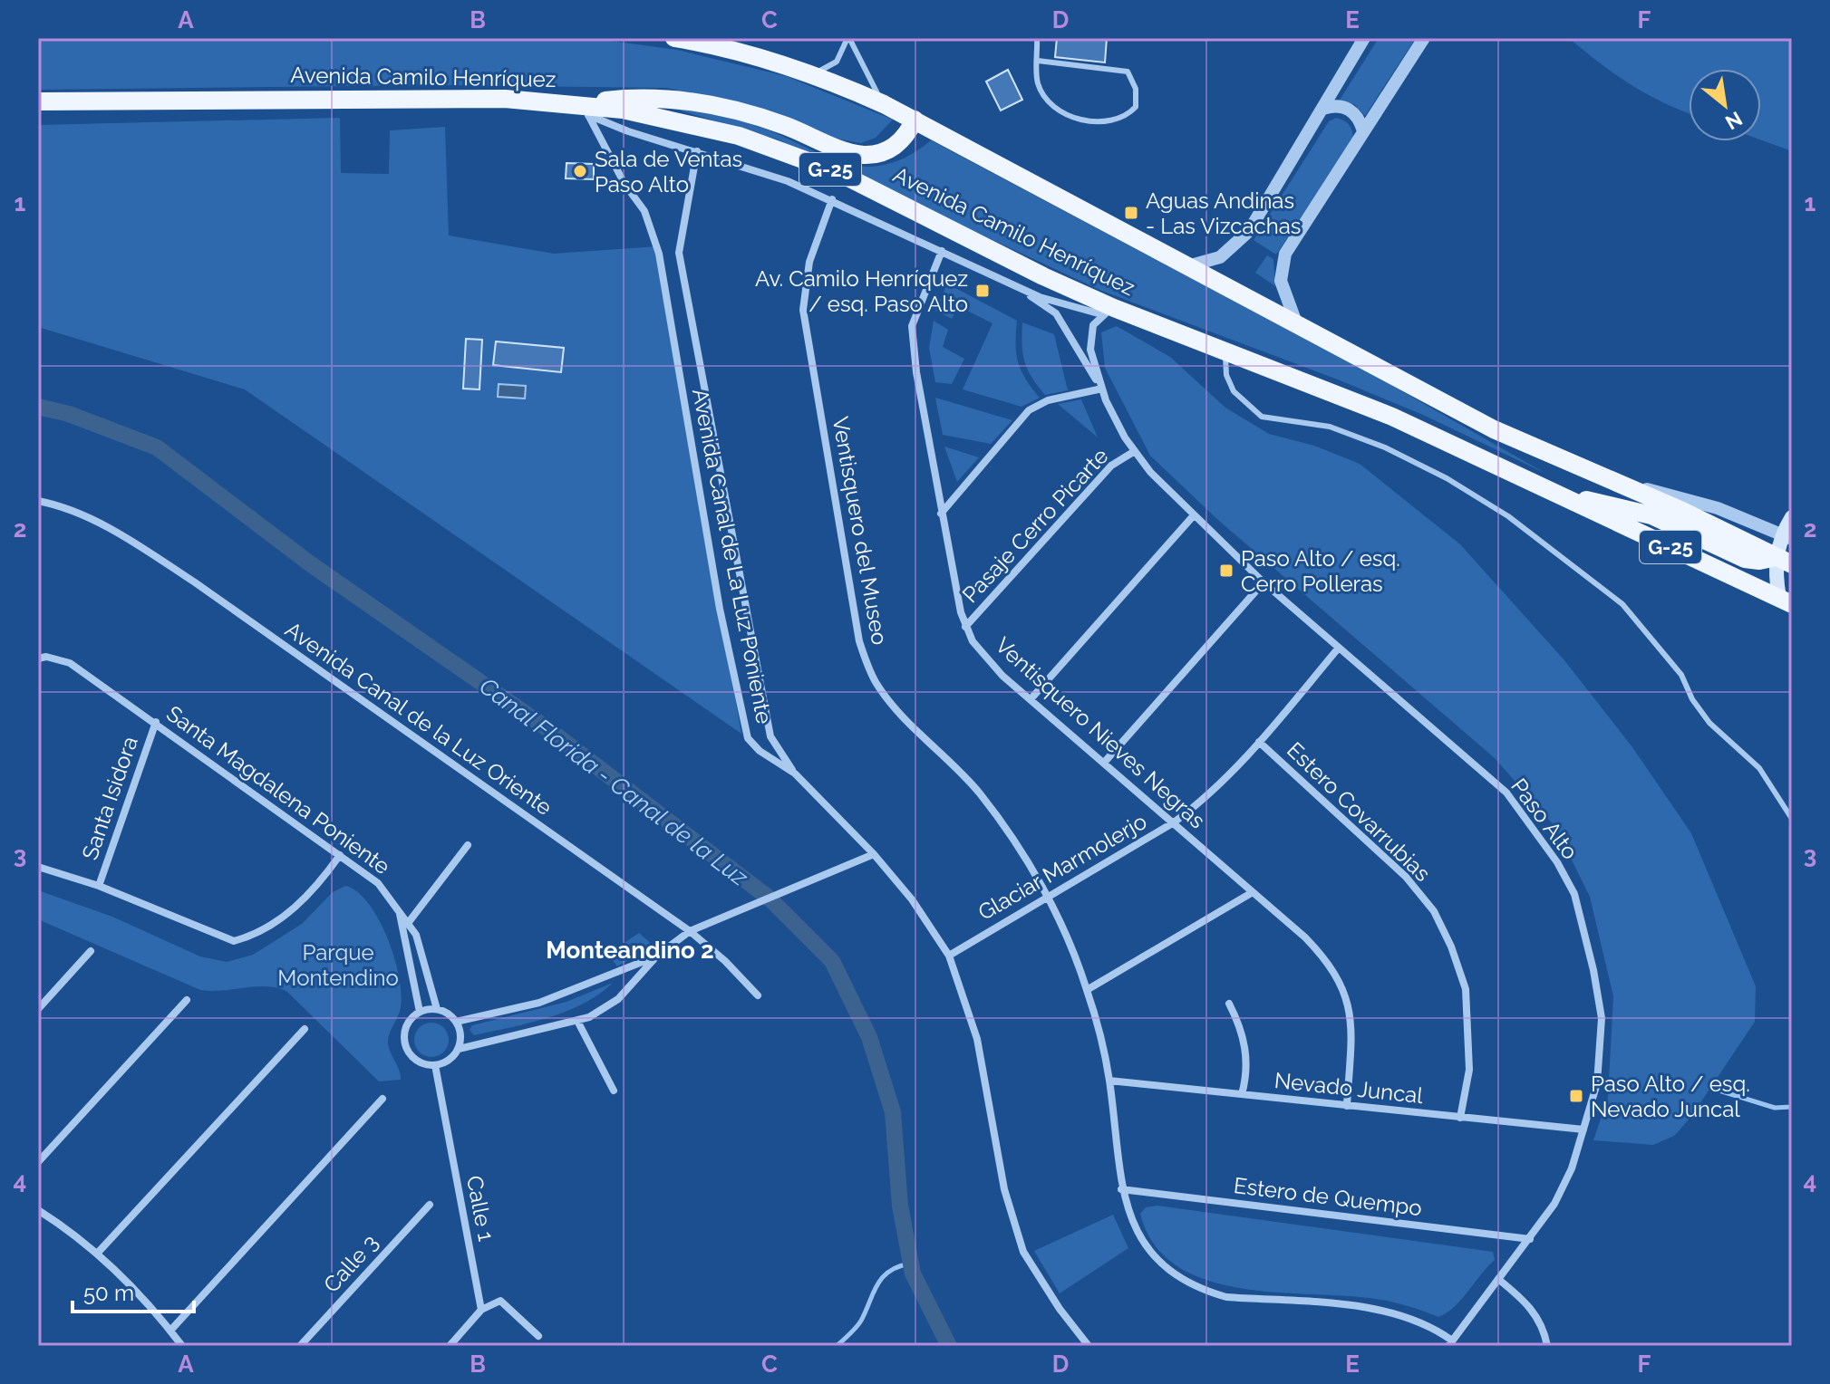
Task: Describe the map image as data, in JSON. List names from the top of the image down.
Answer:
{
  "streets": {
    "main road": ["Avenida Camilo Henríquez", "G-25"],
    "street": [
      "Pasaje Cerro Picarte",
      "Ventisquero del Museo",
      "Avenida Canal de La Luz Poniente",
      "Avenida Canal de la Luz Oriente",
      "Ventisquero Nieves Negras",
      "Santa Magdalena Poniente",
      "Santa Isidora",
      "Estero Covarrubias",
      "Paso Alto",
      "Glaciar Marmolerjo",
      "Nevado Juncal",
      "Estero de Quempo",
      "Calle 1",
      "Calle 3"
    ]
  },
  "crossings": [
    ["Avenida Camilo Henríquez", "Avenida Canal de La Luz Poniente"],
    ["Avenida Camilo Henríquez", "Paso Alto"],
    ["Pasaje Cerro Picarte", "Ventisquero Nieves Negras"],
    ["Pasaje Cerro Picarte", "Paso Alto"],
    ["Ventisquero del Museo", "Paso Alto"],
    ["Ventisquero del Museo", "Glaciar Marmolerjo"],
    ["Ventisquero del Museo", "Nevado Juncal"],
    ["Ventisquero del Museo", "Estero de Quempo"],
    ["Avenida Canal de La Luz Poniente", "Glaciar Marmolerjo"],
    ["Ventisquero Nieves Negras", "Glaciar Marmolerjo"],
    ["Ventisquero Nieves Negras", "Nevado Juncal"],
    ["Santa Magdalena Poniente", "Santa Isidora"],
    ["Santa Magdalena Poniente", "Calle 1"],
    ["Estero Covarrubias", "Glaciar Marmolerjo"],
    ["Estero Covarrubias", "Nevado Juncal"],
    ["Paso Alto", "Glaciar Marmolerjo"],
    ["Paso Alto", "Nevado Juncal"],
    ["Paso Alto", "Estero de Quempo"]
  ],
  "districts": ["Monteandino 2"],
  "water": ["Canal Florida - Canal de la Luz"],
  "parks": ["Parque Montendino"],
  "places": {
    "other": ["Sala de Ventas Paso Alto"],
    "transit": [
      "Aguas Andinas - Las Vizcachas",
      "Av. Camilo Henríquez / esq. Paso Alto",
      "Paso Alto / esq. Cerro Polleras",
      "Paso Alto / esq. Nevado Juncal"
    ]
  },
  "scale_bar": "50 m",
  "north": "bottom right",
  "grid": {
    "columns": [
      "A",
      "B",
      "C",
      "D",
      "E",
      "F"
    ],
    "rows": [
      "1",
      "2",
      "3",
      "4"
    ]
  }
}
